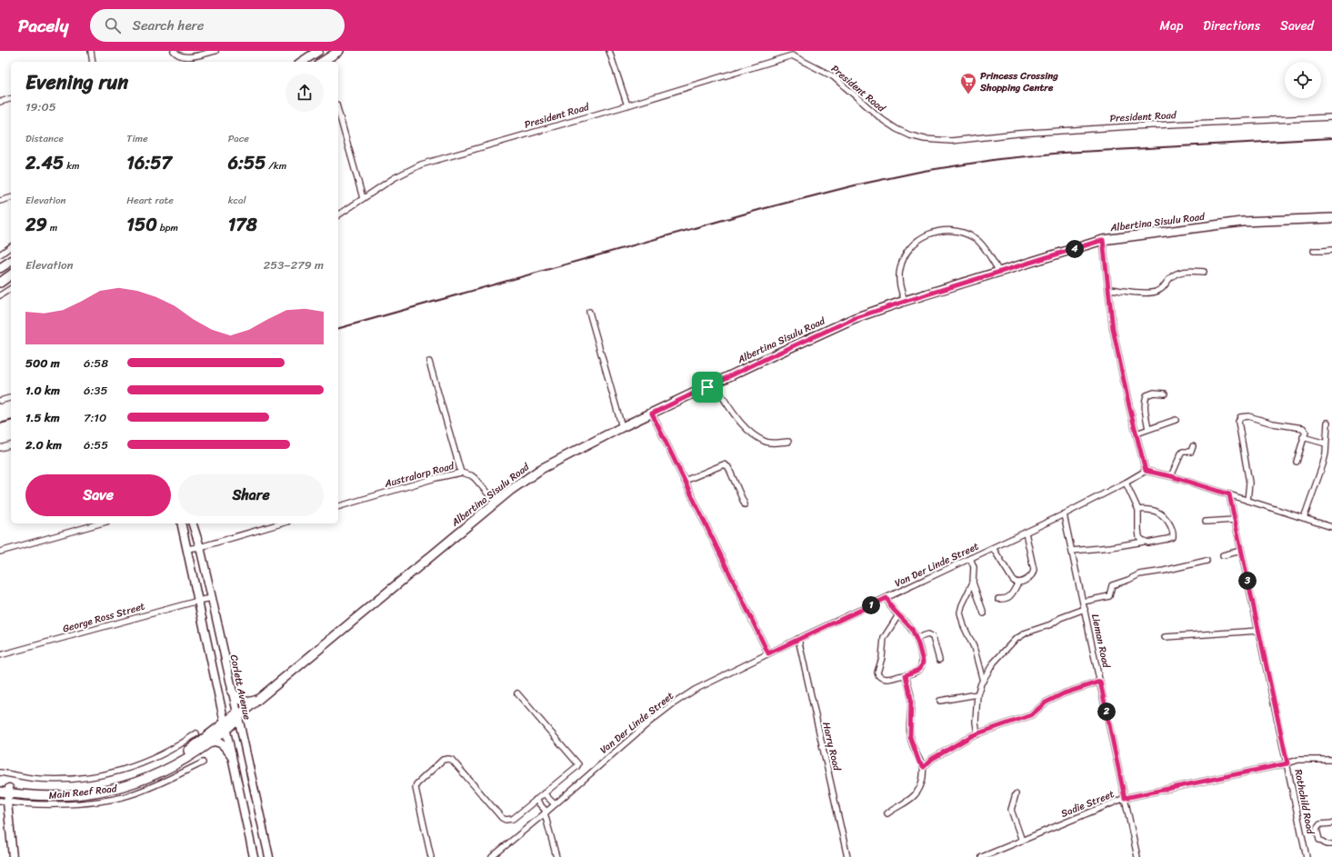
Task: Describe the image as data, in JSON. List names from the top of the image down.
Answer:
{
  "streets": {
    "main road": ["Albertina Sisulu Road"],
    "street": [
      "President Road",
      "Australorp Road",
      "Van Der Linde Street",
      "George Ross Street",
      "Lieman Road",
      "Corlett Avenue",
      "Harry Road",
      "Main Reef Road",
      "Rothchild Road",
      "Sadie Street"
    ]
  },
  "crossings": [
    ["Albertina Sisulu Road", "Australorp Road"],
    ["Albertina Sisulu Road", "Corlett Avenue"],
    ["Van Der Linde Street", "Lieman Road"],
    ["Van Der Linde Street", "Harry Road"],
    ["George Ross Street", "Corlett Avenue"],
    ["Lieman Road", "Sadie Street"],
    ["Rothchild Road", "Sadie Street"]
  ],
  "places": {
    "supermarket": ["Princess Crossing Shopping Centre"]
  },
  "page": {
    "header": "Pacely",
    "search": "Search here",
    "nav": ["Map", "Directions", "Saved"],
    "heading": ["Evening run", "19:05"],
    "stats": [
      ["Distance", "2.45 km"],
      ["Time", "16:57"],
      ["Pace", "6:55 /km"],
      ["Elevation", "29 m"],
      ["Heart rate", "150 bpm"],
      ["kcal", "178"]
    ],
    "pins": [
      "4",
      "3",
      "1",
      "2"
    ],
    "chart": ["Elevation", "253–279 m"],
    "list": [
      {
        "name": "500 m",
        "note": "6:58"
      },
      {
        "name": "1.0 km",
        "note": "6:35"
      },
      {
        "name": "1.5 km",
        "note": "7:10"
      },
      {
        "name": "2.0 km",
        "note": "6:55"
      }
    ],
    "buttons": ["Save", "Share"]
  }
}
